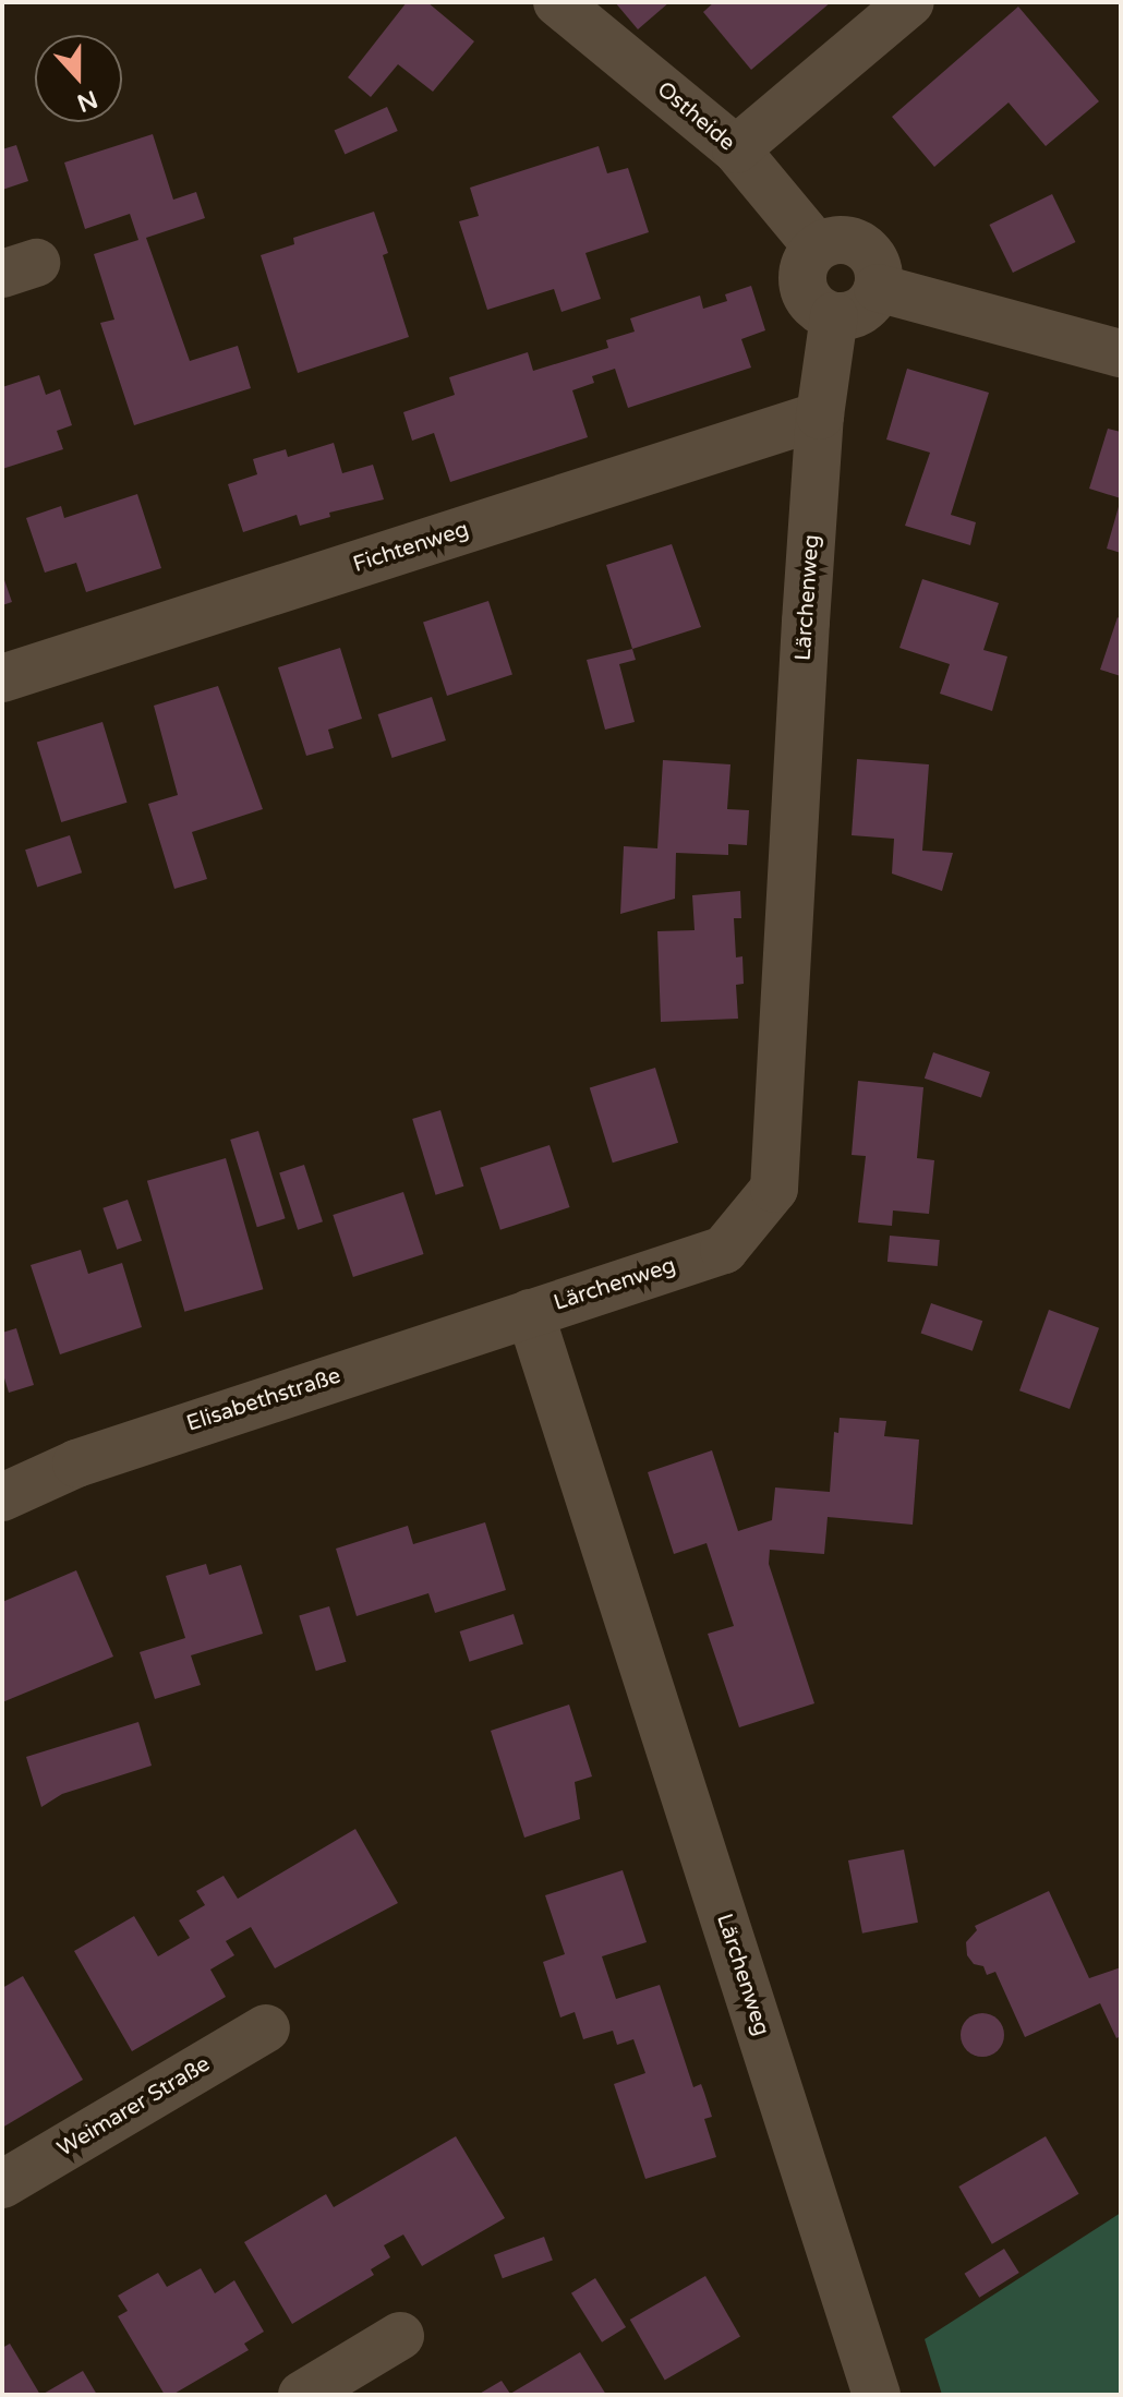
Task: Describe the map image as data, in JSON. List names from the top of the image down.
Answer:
{
  "streets": {
    "street": [
      "Ostheide",
      "Fichtenweg",
      "Lärchenweg",
      "Elisabethstraße",
      "Weimarer Straße"
    ]
  },
  "crossings": [
    ["Ostheide", "Lärchenweg"],
    ["Fichtenweg", "Lärchenweg"],
    ["Lärchenweg", "Elisabethstraße"]
  ],
  "north": "bottom"
}
